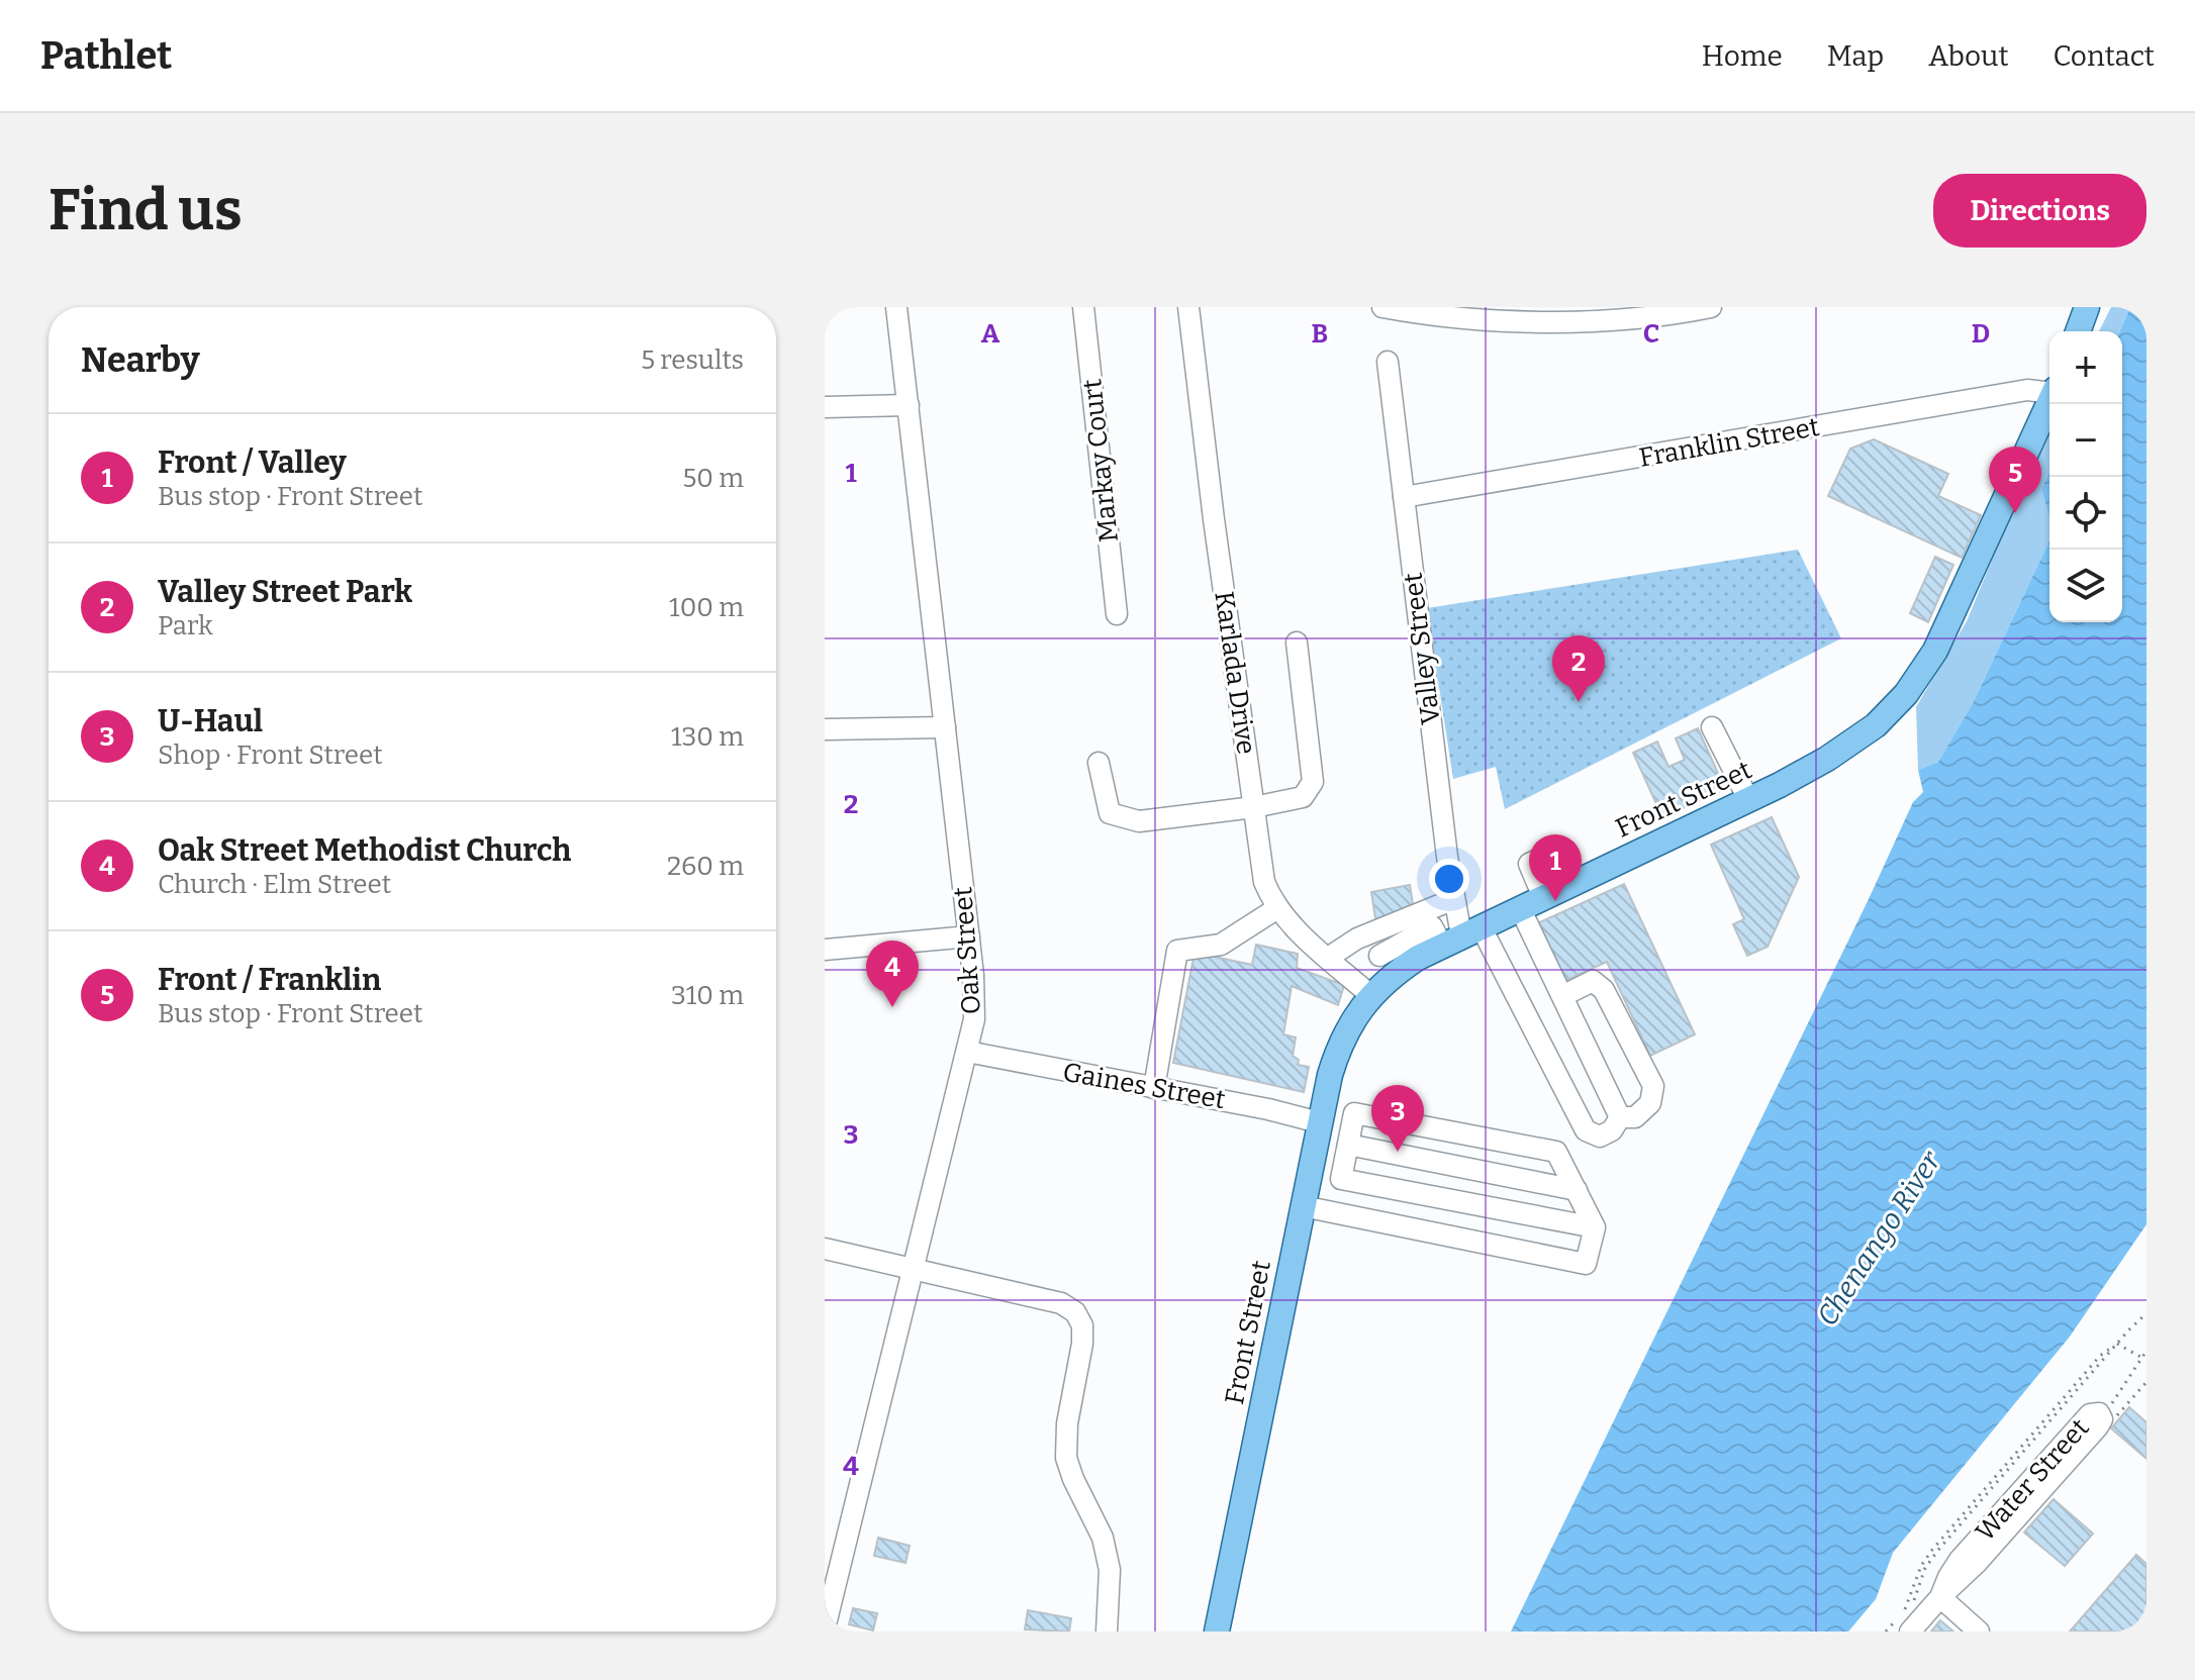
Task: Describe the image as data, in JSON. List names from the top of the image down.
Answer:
{
  "streets": {
    "main road": ["Front Street"],
    "street": [
      "Franklin Street",
      "Markay Court",
      "Valley Street",
      "Karlada Drive",
      "Oak Street",
      "Gaines Street",
      "Water Street"
    ]
  },
  "crossings": [
    ["Franklin Street", "Valley Street"],
    ["Valley Street", "Front Street"],
    ["Karlada Drive", "Front Street"],
    ["Front Street", "Gaines Street"],
    ["Oak Street", "Gaines Street"]
  ],
  "water": ["Chenango River"],
  "page": {
    "header": "Pathlet",
    "nav": [
      "Home",
      "Map",
      "About",
      "Contact"
    ],
    "buttons": "Directions",
    "title": "Find us",
    "heading": ["Nearby", "5 results"],
    "map_buttons": ["+", "−"],
    "list": [
      {
        "mark": "1",
        "name": "Front / Valley",
        "note": "Bus stop · Front Street",
        "value": "50 m"
      },
      {
        "mark": "2",
        "name": "Valley Street Park",
        "note": "Park",
        "value": "100 m"
      },
      {
        "mark": "3",
        "name": "U-Haul",
        "note": "Shop · Front Street",
        "value": "130 m"
      },
      {
        "mark": "4",
        "name": "Oak Street Methodist Church",
        "note": "Church · Elm Street",
        "value": "260 m"
      },
      {
        "mark": "5",
        "name": "Front / Franklin",
        "note": "Bus stop · Front Street",
        "value": "310 m"
      }
    ],
    "pins": [
      "5",
      "2",
      "1",
      "4",
      "3"
    ]
  },
  "grid": {
    "columns": [
      "A",
      "B",
      "C",
      "D"
    ],
    "rows": [
      "1",
      "2",
      "3",
      "4"
    ]
  }
}
